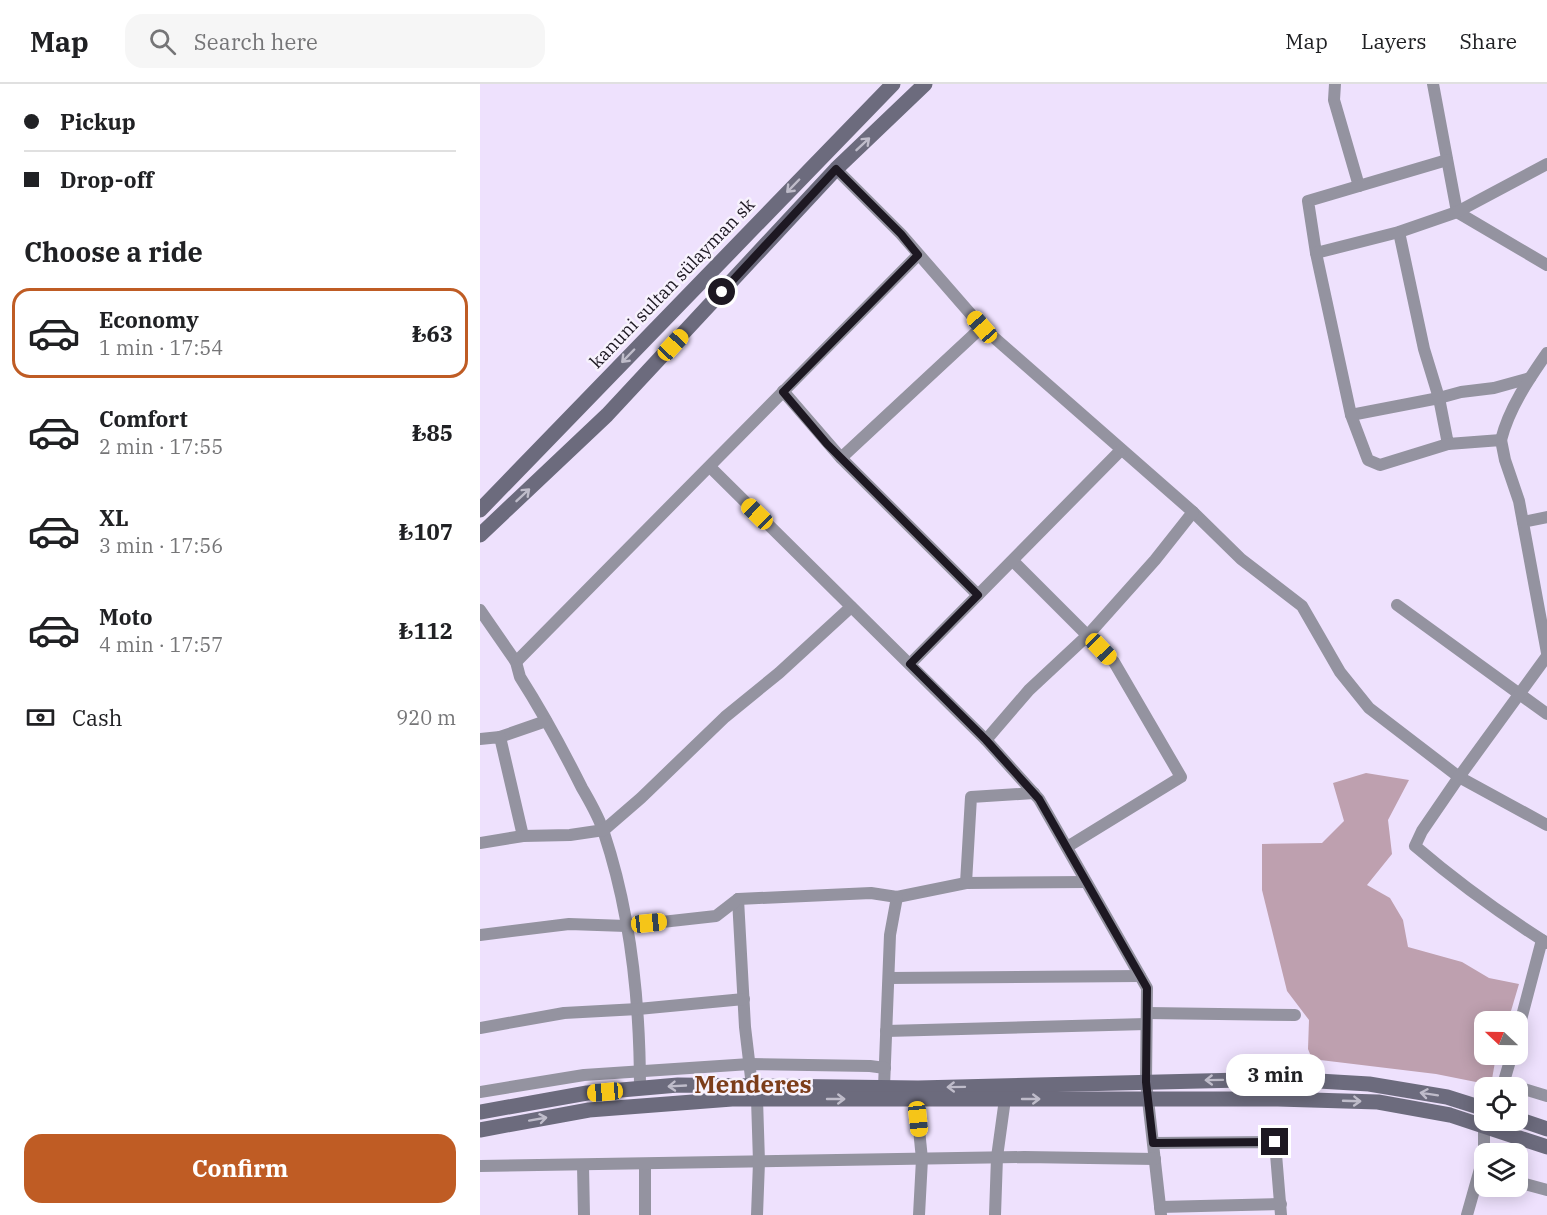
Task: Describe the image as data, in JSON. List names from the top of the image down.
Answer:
{
  "streets": {
    "main road": ["kanuni sultan sülayman sk"]
  },
  "districts": ["Menderes"],
  "north": "left",
  "page": {
    "header": "Map",
    "search": "Search here",
    "nav": ["Map", "Layers", "Share"],
    "banner": ["Pickup", "Drop-off"],
    "heading": "Choose a ride",
    "list": [
      {
        "name": "Economy",
        "note": "1 min · 17:54",
        "value": "₺63"
      },
      {
        "name": "Comfort",
        "note": "2 min · 17:55",
        "value": "₺85"
      },
      {
        "name": "XL",
        "note": "3 min · 17:56",
        "value": "₺107"
      },
      {
        "name": "Moto",
        "note": "4 min · 17:57",
        "value": "₺112"
      }
    ],
    "pay": ["Cash", "920 m"],
    "bubble": "3 min",
    "buttons": "Confirm"
  }
}
